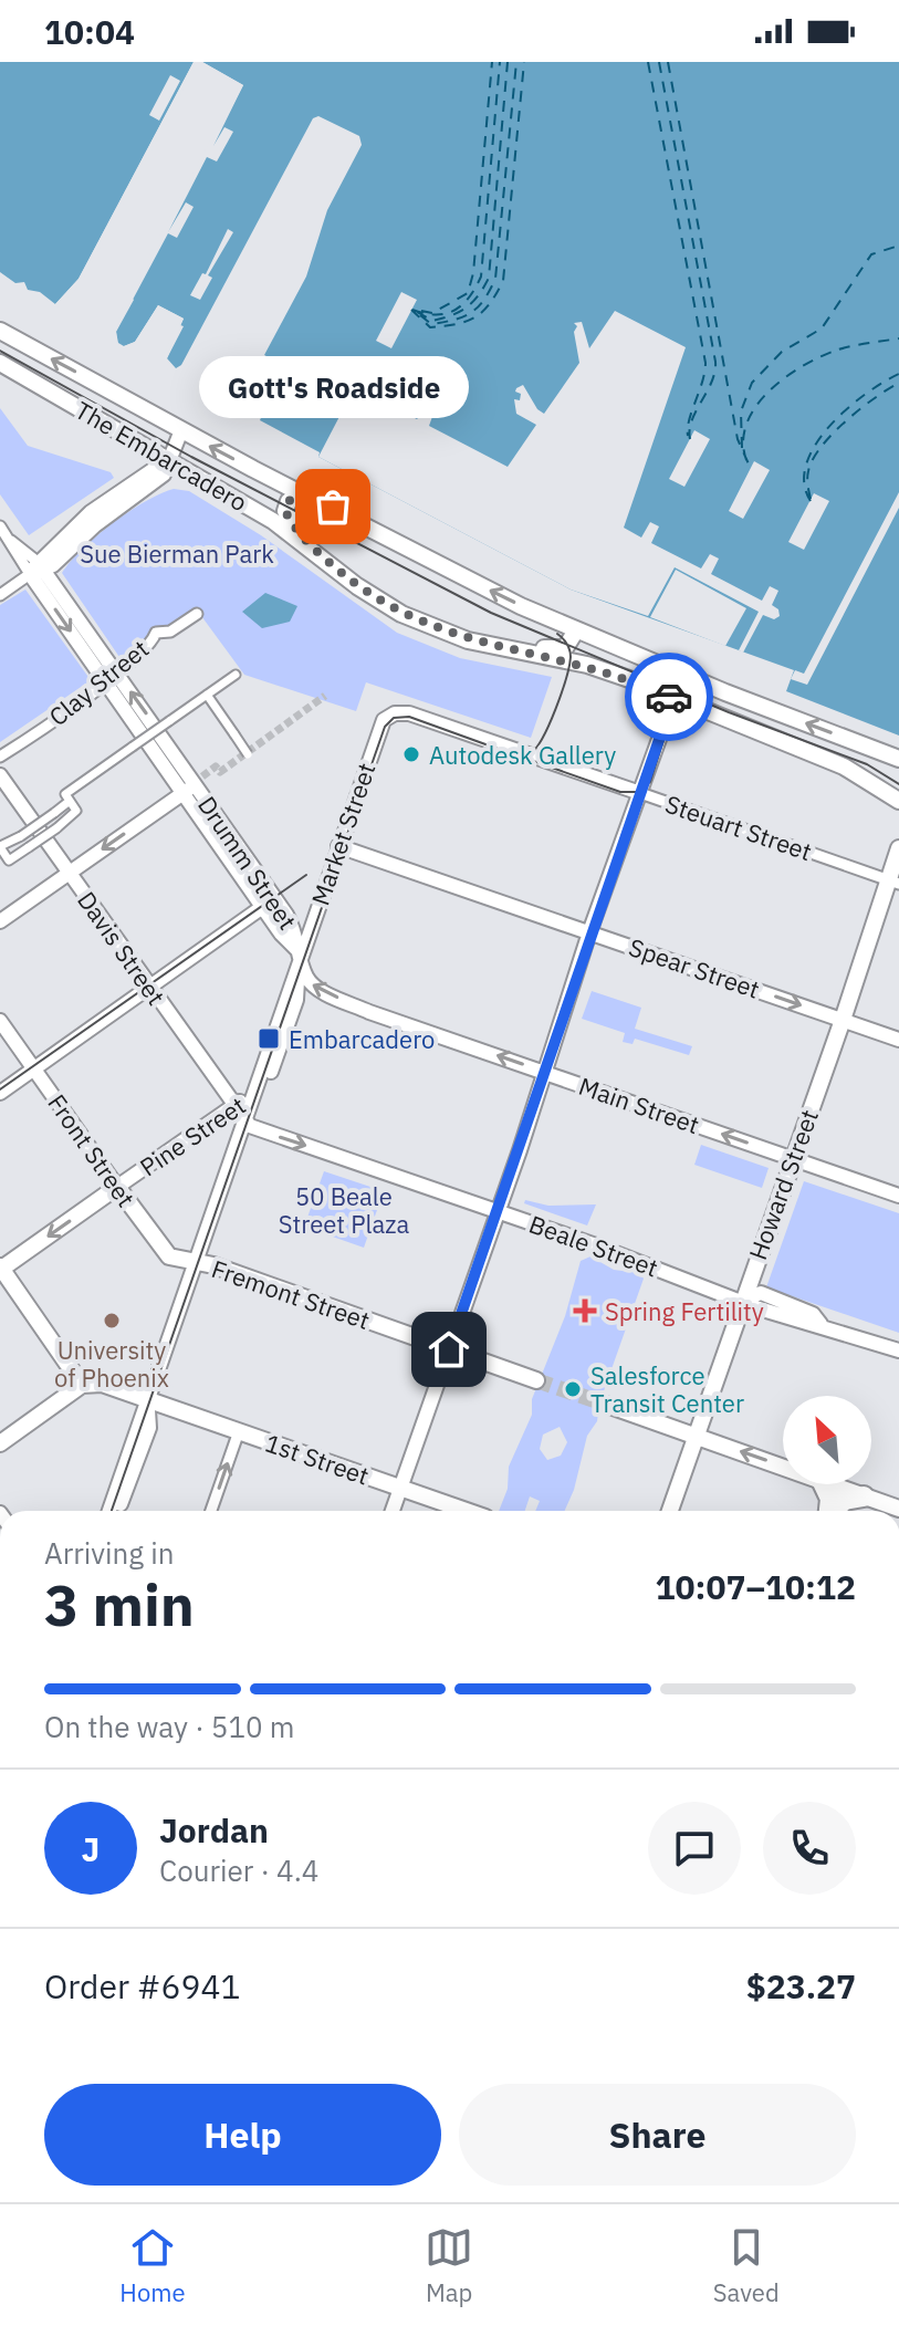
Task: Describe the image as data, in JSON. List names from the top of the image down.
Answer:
{
  "streets": {
    "main road": [
      "The Embarcadero",
      "Pine Street",
      "Front Street",
      "Howard Street",
      "Fremont Street",
      "1st Street"
    ],
    "street": [
      "Clay Street",
      "Steuart Street",
      "Market Street",
      "Drumm Street",
      "Davis Street",
      "Spear Street",
      "Main Street",
      "Beale Street"
    ]
  },
  "crossings": [
    ["Clay Street", "Drumm Street"],
    ["Steuart Street", "Market Street"],
    ["Steuart Street", "Howard Street"],
    ["Market Street", "Drumm Street"],
    ["Market Street", "Davis Street"],
    ["Market Street", "Spear Street"],
    ["Market Street", "Main Street"],
    ["Market Street", "Pine Street"],
    ["Market Street", "Front Street"],
    ["Market Street", "Beale Street"],
    ["Market Street", "Fremont Street"],
    ["Market Street", "1st Street"],
    ["Drumm Street", "Main Street"],
    ["Davis Street", "Pine Street"],
    ["Davis Street", "Beale Street"],
    ["Spear Street", "Howard Street"],
    ["Main Street", "Howard Street"],
    ["Pine Street", "Front Street"],
    ["Front Street", "Fremont Street"],
    ["Howard Street", "Beale Street"]
  ],
  "one_way": [
    "Spear Street",
    "Main Street",
    "Pine Street",
    "Beale Street"
  ],
  "parks": ["Sue Bierman Park", "50 Beale Street Plaza"],
  "places": {
    "other": [
      "Gott's Roadside",
      "Autodesk Gallery",
      "University of Phoenix",
      "Salesforce Transit Center"
    ],
    "transit": ["Embarcadero"],
    "health": ["Spring Fertility"]
  },
  "north": "top left",
  "page": {
    "status": "10:04",
    "bubble": "Gott's Roadside",
    "heading": ["3 min", "Arriving in", "10:07–10:12"],
    "panel": [
      "Jordan",
      "Courier · 4.4",
      "Order #6941",
      "$23.27"
    ],
    "bar": "On the way · 510 m",
    "round": "J",
    "buttons": ["Help", "Share"],
    "tabs": ["Home", "Map", "Saved"]
  }
}
